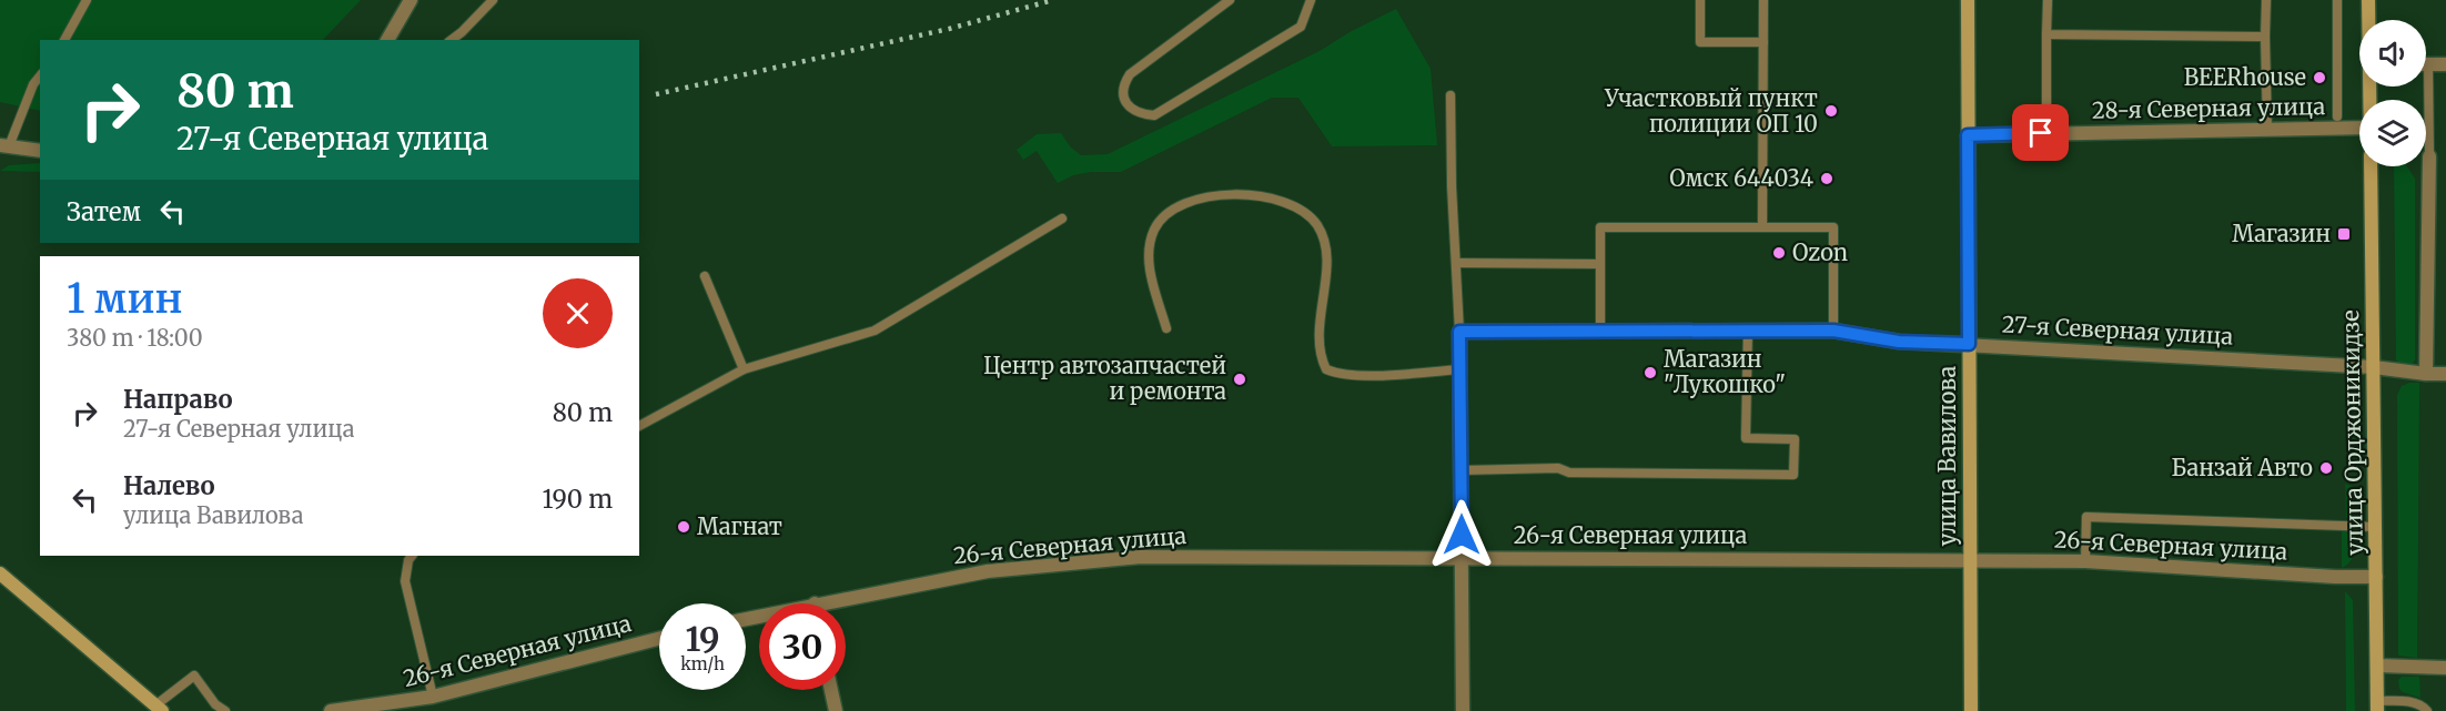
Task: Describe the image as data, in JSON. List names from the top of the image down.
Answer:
{
  "streets": {
    "main road": ["улица Орджоникидзе", "улица Вавилова"],
    "street": ["28-я Северная улица", "27-я Северная улица", "26-я Северная улица"]
  },
  "crossings": [
    ["28-я Северная улица", "улица Вавилова"],
    ["27-я Северная улица", "улица Орджоникидзе"],
    ["27-я Северная улица", "улица Вавилова"],
    ["улица Орджоникидзе", "26-я Северная улица"],
    ["улица Вавилова", "26-я Северная улица"]
  ],
  "places": {
    "other": [
      "BEERhouse",
      "Участковый пункт полиции ОП 10",
      "Омск 644034",
      "Ozon",
      "Магазин \"Лукошко\"",
      "Центр автозапчастей и ремонта",
      "Банзай Авто",
      "Магнат"
    ],
    "transit": ["Магазин"]
  },
  "page": {
    "turn": ["80 m", "27-я Северная улица"],
    "then": "Затем",
    "heading": ["1 мин", "380 m · 18:00"],
    "list": [
      {
        "name": "Направо",
        "note": "27-я Северная улица",
        "value": "80 m"
      },
      {
        "name": "Налево",
        "note": "улица Вавилова",
        "value": "190 m"
      }
    ],
    "speed": "19 km/h",
    "limit": "30"
  }
}
